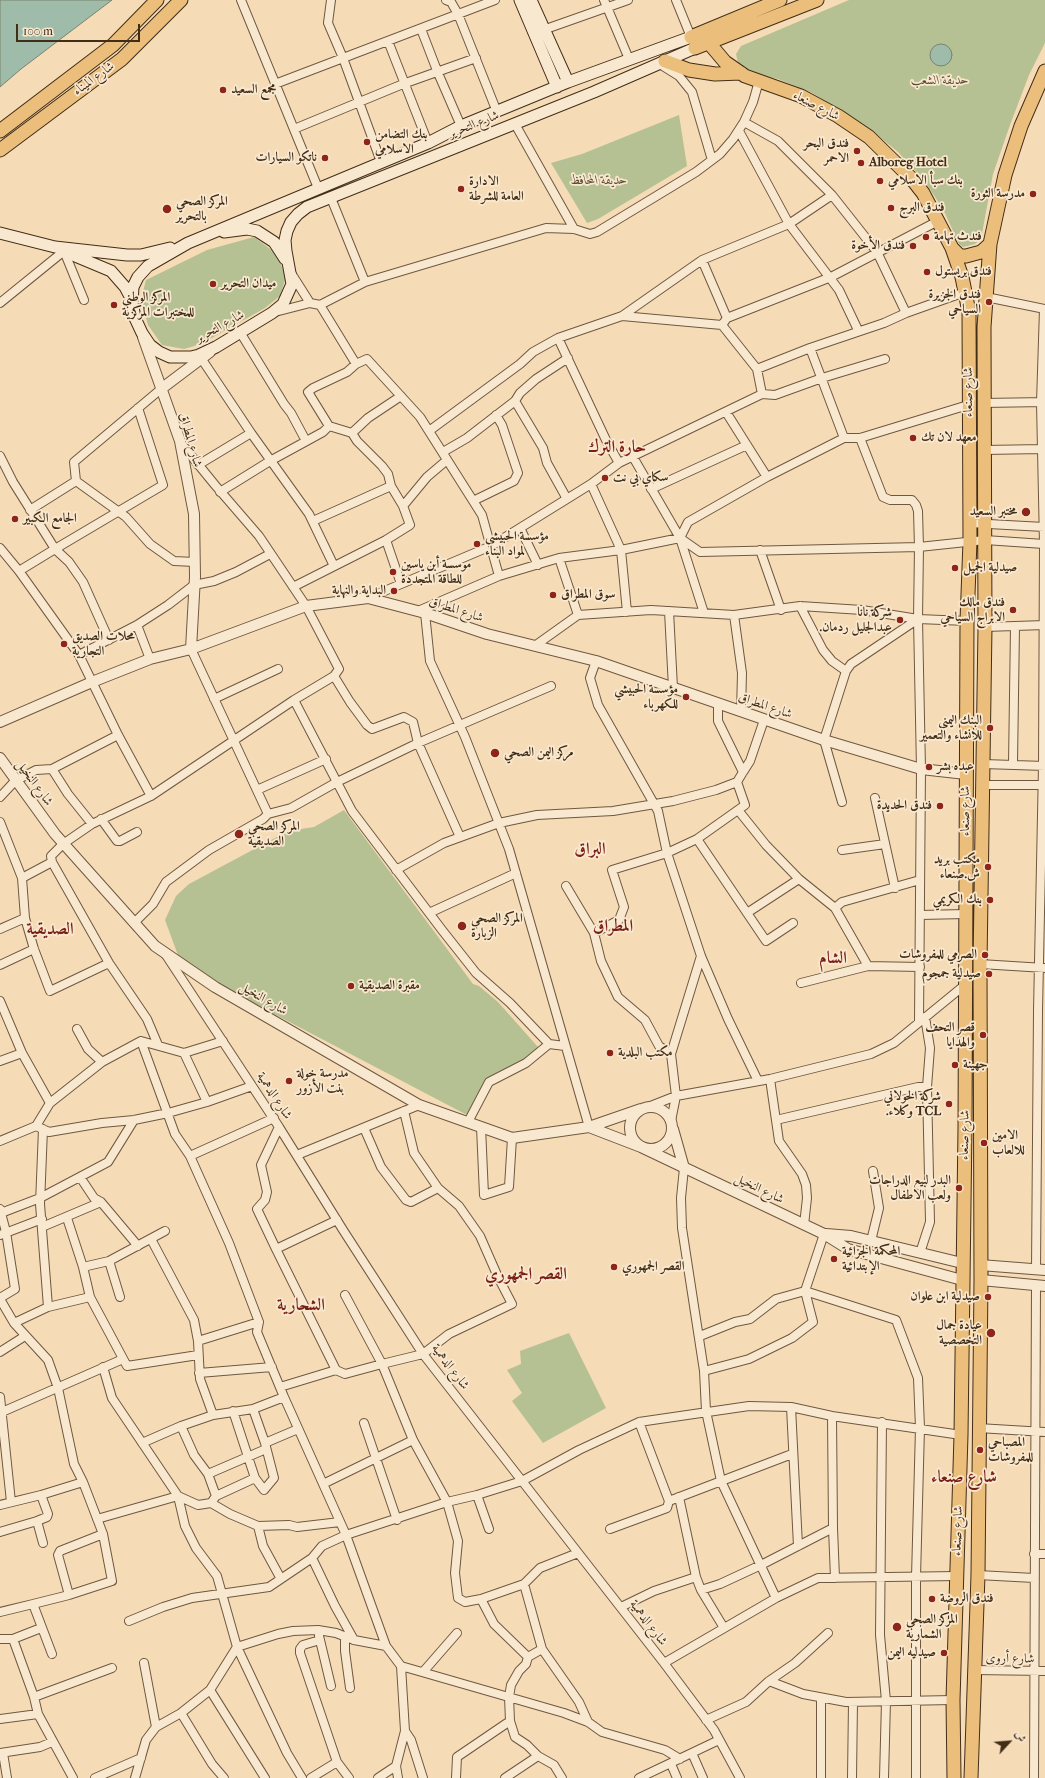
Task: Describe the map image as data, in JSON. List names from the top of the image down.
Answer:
{
  "streets": {
    "main road": ["شارع الميناء", "شارع صنعاء", "شارع التحرير"],
    "street": [
      "شارع المطراق",
      "شارع النخيل",
      "شارع الدهمية",
      "شارع أروى"
    ]
  },
  "crossings": [
    ["شارع صنعاء", "شارع المطراق"],
    ["شارع صنعاء", "شارع النخيل"],
    ["شارع صنعاء", "شارع أروى"],
    ["شارع التحرير", "شارع المطراق"],
    ["شارع النخيل", "شارع الدهمية"]
  ],
  "districts": [
    "حارة الترك",
    "البراق",
    "المطراق",
    "الصديقية",
    "الشام",
    "القصر الجمهوري",
    "الشحارية",
    "شارع صنعاء"
  ],
  "parks": ["حديقة الشعب", "حديقة المحافظ"],
  "places": [
    "مجمع السعيد",
    "بنك التضامن الاسلامي",
    "فندق البحر الاحمر",
    "ناتكو السيارات",
    "Alboreg Hotel",
    "بنك سبأ الاسلامي",
    "الادارة العامة للشرطة",
    "مدرسة الثورة",
    "فندق البرج",
    "المركز الصحي بالتحرير",
    "فندث تهامة",
    "فندق الأخوة",
    "فندق بريستول",
    "ميدان التحرير",
    "فندق الجزيرة السياحي",
    "المركز الوطني للمختبرات المركزية",
    "معهد لان تك",
    "سكاي بي نت",
    "مختبر السعيد",
    "الجامع الكبير",
    "مؤسسة الحبيشي لمواد البناء",
    "صيدلية الجميل",
    "موسسة أبن ياسين للطاقة المتجددة",
    "البداية والنهاية",
    "سوق المطراق",
    "فندق مالك الابراج السياحي",
    "شركة نانا .عبدالجليل ردمان",
    "محلات الصديق التجارية",
    "مؤسسة الحبيشي للكهرباء",
    "البنك اليمني للانشاء والتعمير",
    "مركز اليمن الصحي",
    "عبده بشر",
    "فندق الحديدة",
    "المركز الصحي الصديقية",
    "مكتب بريد ش.صنعاء",
    "بنك الكريمي",
    "المركز الصحي الزبارة",
    "الصرمي للمفروشات",
    "صيدلية جمجوم",
    "مقبرة الصديقية",
    "قصر التحف والهدايا",
    "مكتب البلدية",
    "جهينة",
    "مدرسة خولة بنت الأزور",
    "شركة الخولاني .وكلاء TCL",
    "الامين للالعاب",
    "البدر لبيع الدراجات ولعب الاطفال",
    "المحكمة الجزائية الإبتدائية",
    "القصر الجمهوري",
    "صيدلية ابن علوان",
    "عيادة جمال التخصصية",
    "المصباحي للمفروشات",
    "فندق الروضة",
    "المركز الصحي الشمارية",
    "صيدليه اليمن"
  ],
  "scale_bar": "100 m",
  "north": "top right"
}
